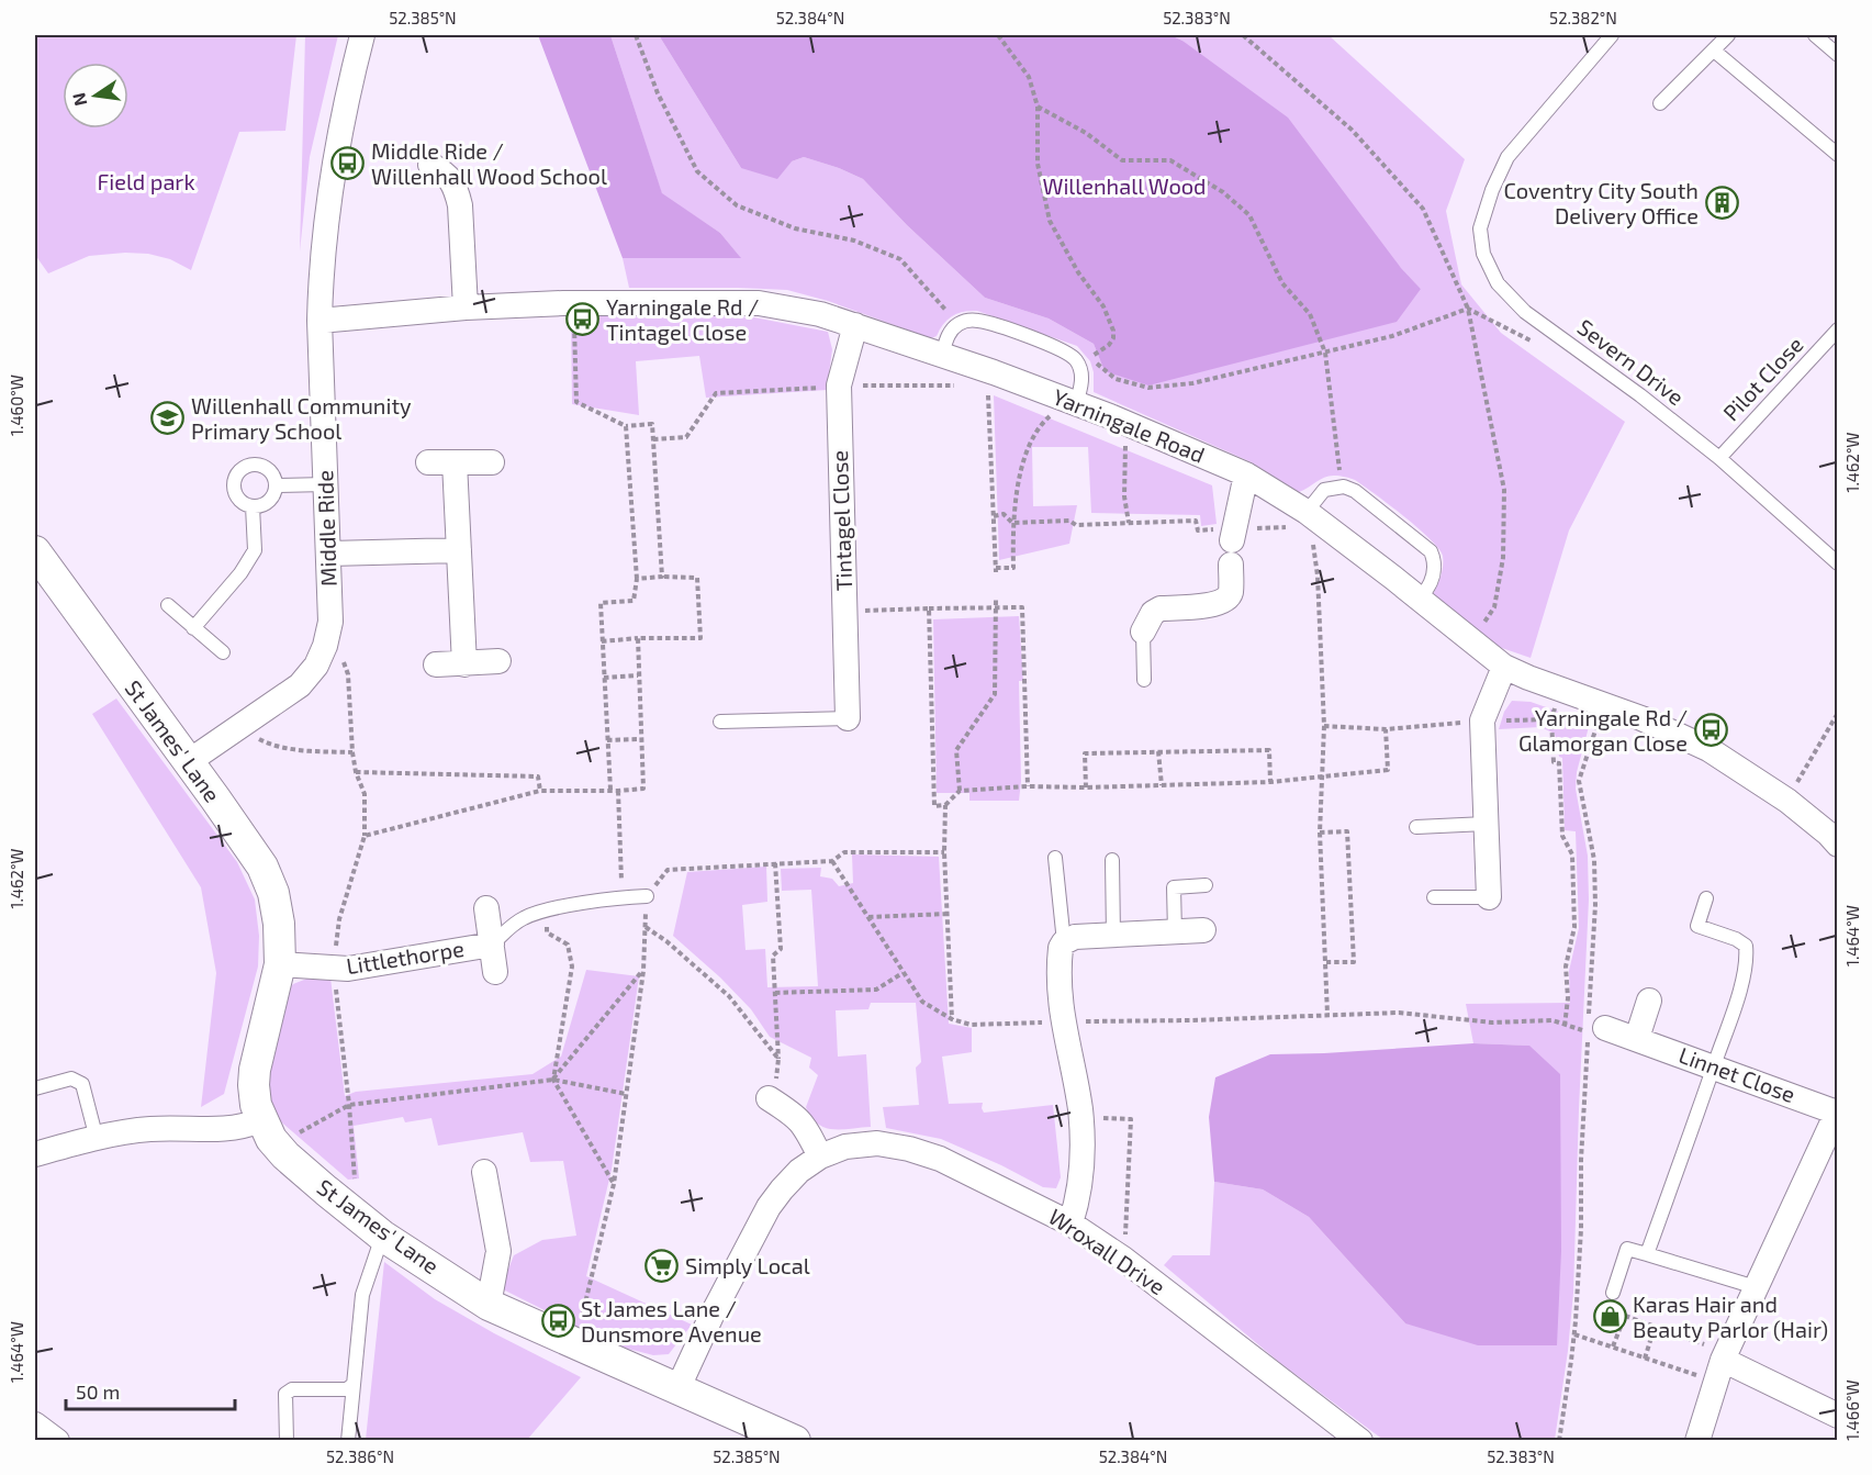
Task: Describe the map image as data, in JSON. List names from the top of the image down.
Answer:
{
  "streets": {
    "street": [
      "Yarningale Road",
      "Tintagel Close",
      "Middle Ride",
      "St James' Lane",
      "Littlethorpe",
      "Linnet Close",
      "Wroxall Drive"
    ],
    "lane": ["Severn Drive", "Pilot Close"]
  },
  "crossings": [
    ["Severn Drive", "Pilot Close"],
    ["Yarningale Road", "Tintagel Close"],
    ["Yarningale Road", "Middle Ride"],
    ["Middle Ride", "St James' Lane"],
    ["St James' Lane", "Littlethorpe"],
    ["St James' Lane", "Wroxall Drive"]
  ],
  "parks": ["Field park", "Willenhall Wood"],
  "places": {
    "bus stop": [
      "Middle Ride / Willenhall Wood School",
      "Yarningale Rd / Tintagel Close",
      "Yarningale Rd / Glamorgan Close",
      "St James Lane / Dunsmore Avenue"
    ],
    "building": ["Coventry City South Delivery Office"],
    "school or university": ["Willenhall Community Primary School"],
    "supermarket": ["Simply Local"],
    "shop": ["Karas Hair and Beauty Parlor (Hair)"]
  },
  "scale_bar": "50 m",
  "north": "left",
  "coordinates": [
    "52.385°N",
    "52.384°N",
    "52.383°N",
    "52.382°N",
    "1.460°W",
    "1.462°W",
    "1.464°W",
    "1.466°W",
    "52.386°N"
  ]
}
